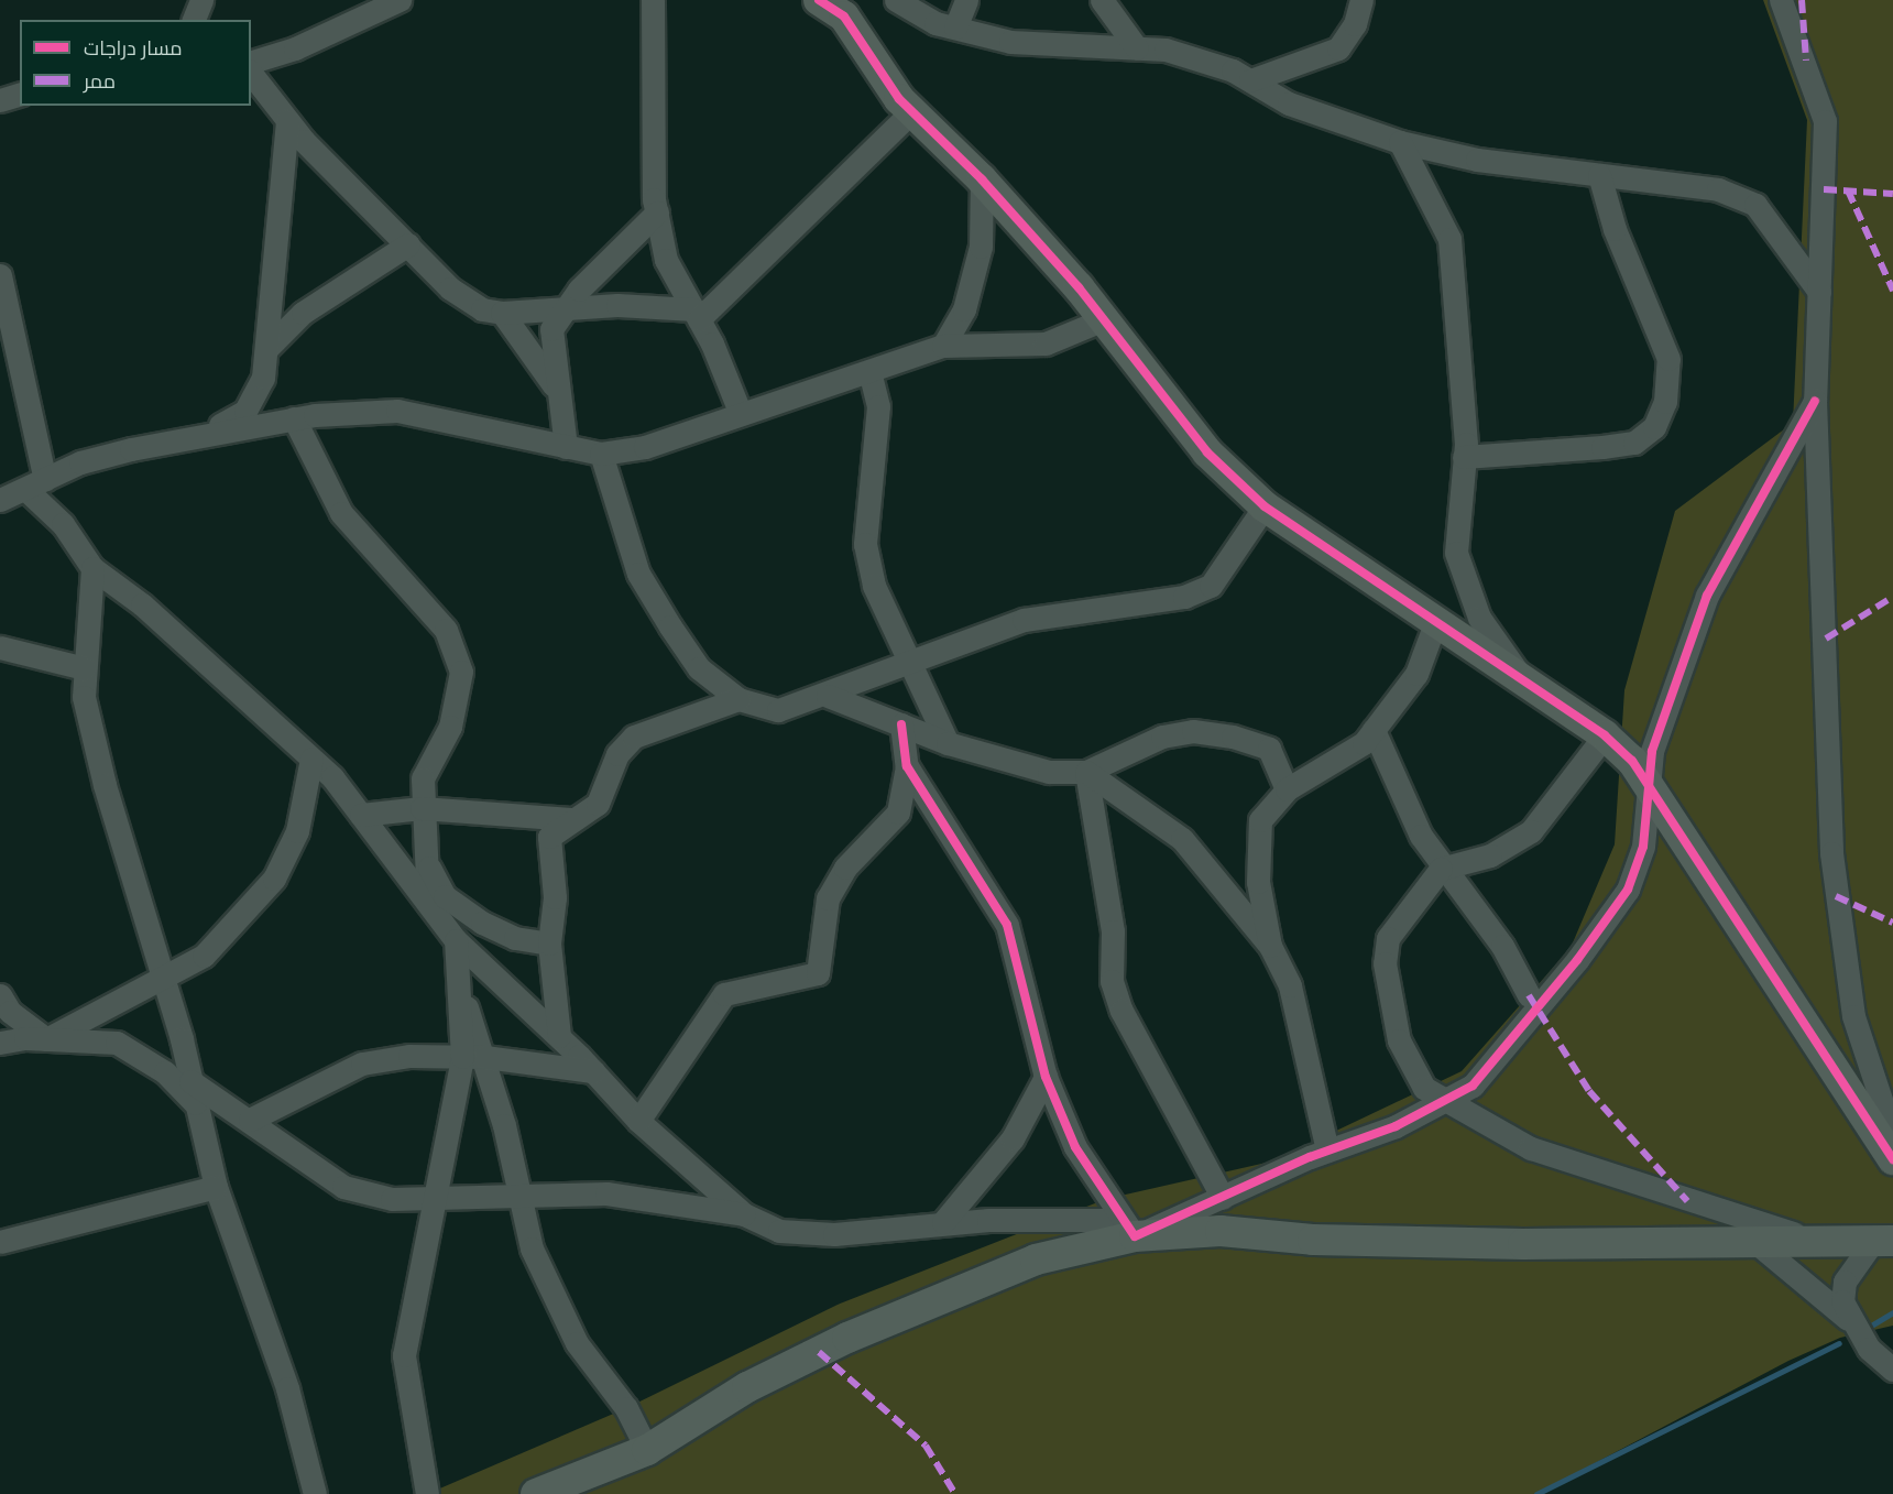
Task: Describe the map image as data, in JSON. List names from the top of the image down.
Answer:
{
  "legend": ["مسار دراجات", "ممر"]
}
